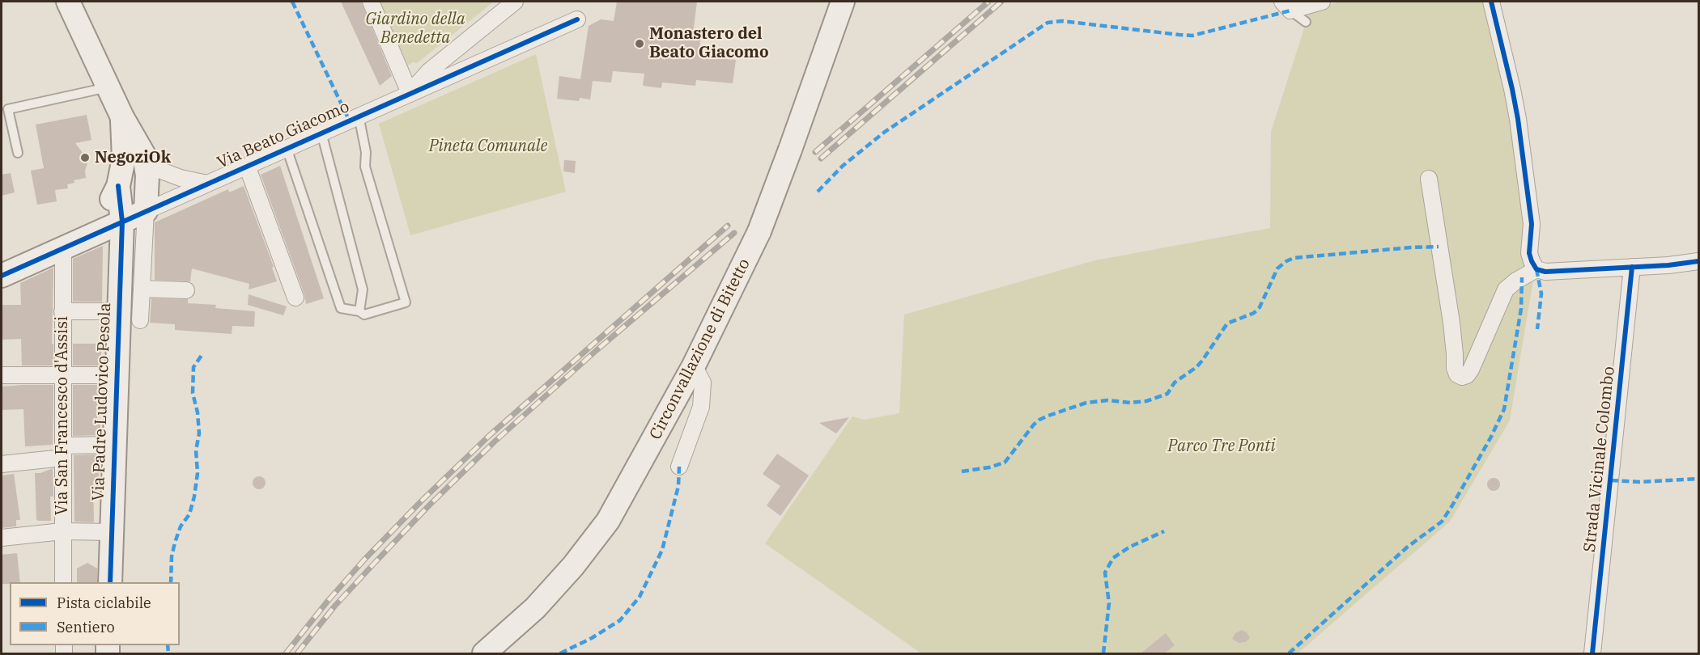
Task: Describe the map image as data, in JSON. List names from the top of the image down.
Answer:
{
  "streets": {
    "street": [
      "Via Beato Giacomo",
      "Circonvallazione di Bitetto",
      "Via Padre Ludovico Pesola",
      "Via San Francesco d'Assisi",
      "Strada Vicinale Colombo"
    ]
  },
  "crossings": [
    ["Via Beato Giacomo", "Via Padre Ludovico Pesola"],
    ["Via Beato Giacomo", "Via San Francesco d'Assisi"]
  ],
  "parks": ["Giardino della Benedetta", "Pineta Comunale", "Parco Tre Ponti"],
  "places": ["Monastero del Beato Giacomo", "NegoziOk"],
  "legend": ["Pista ciclabile", "Sentiero"]
}
